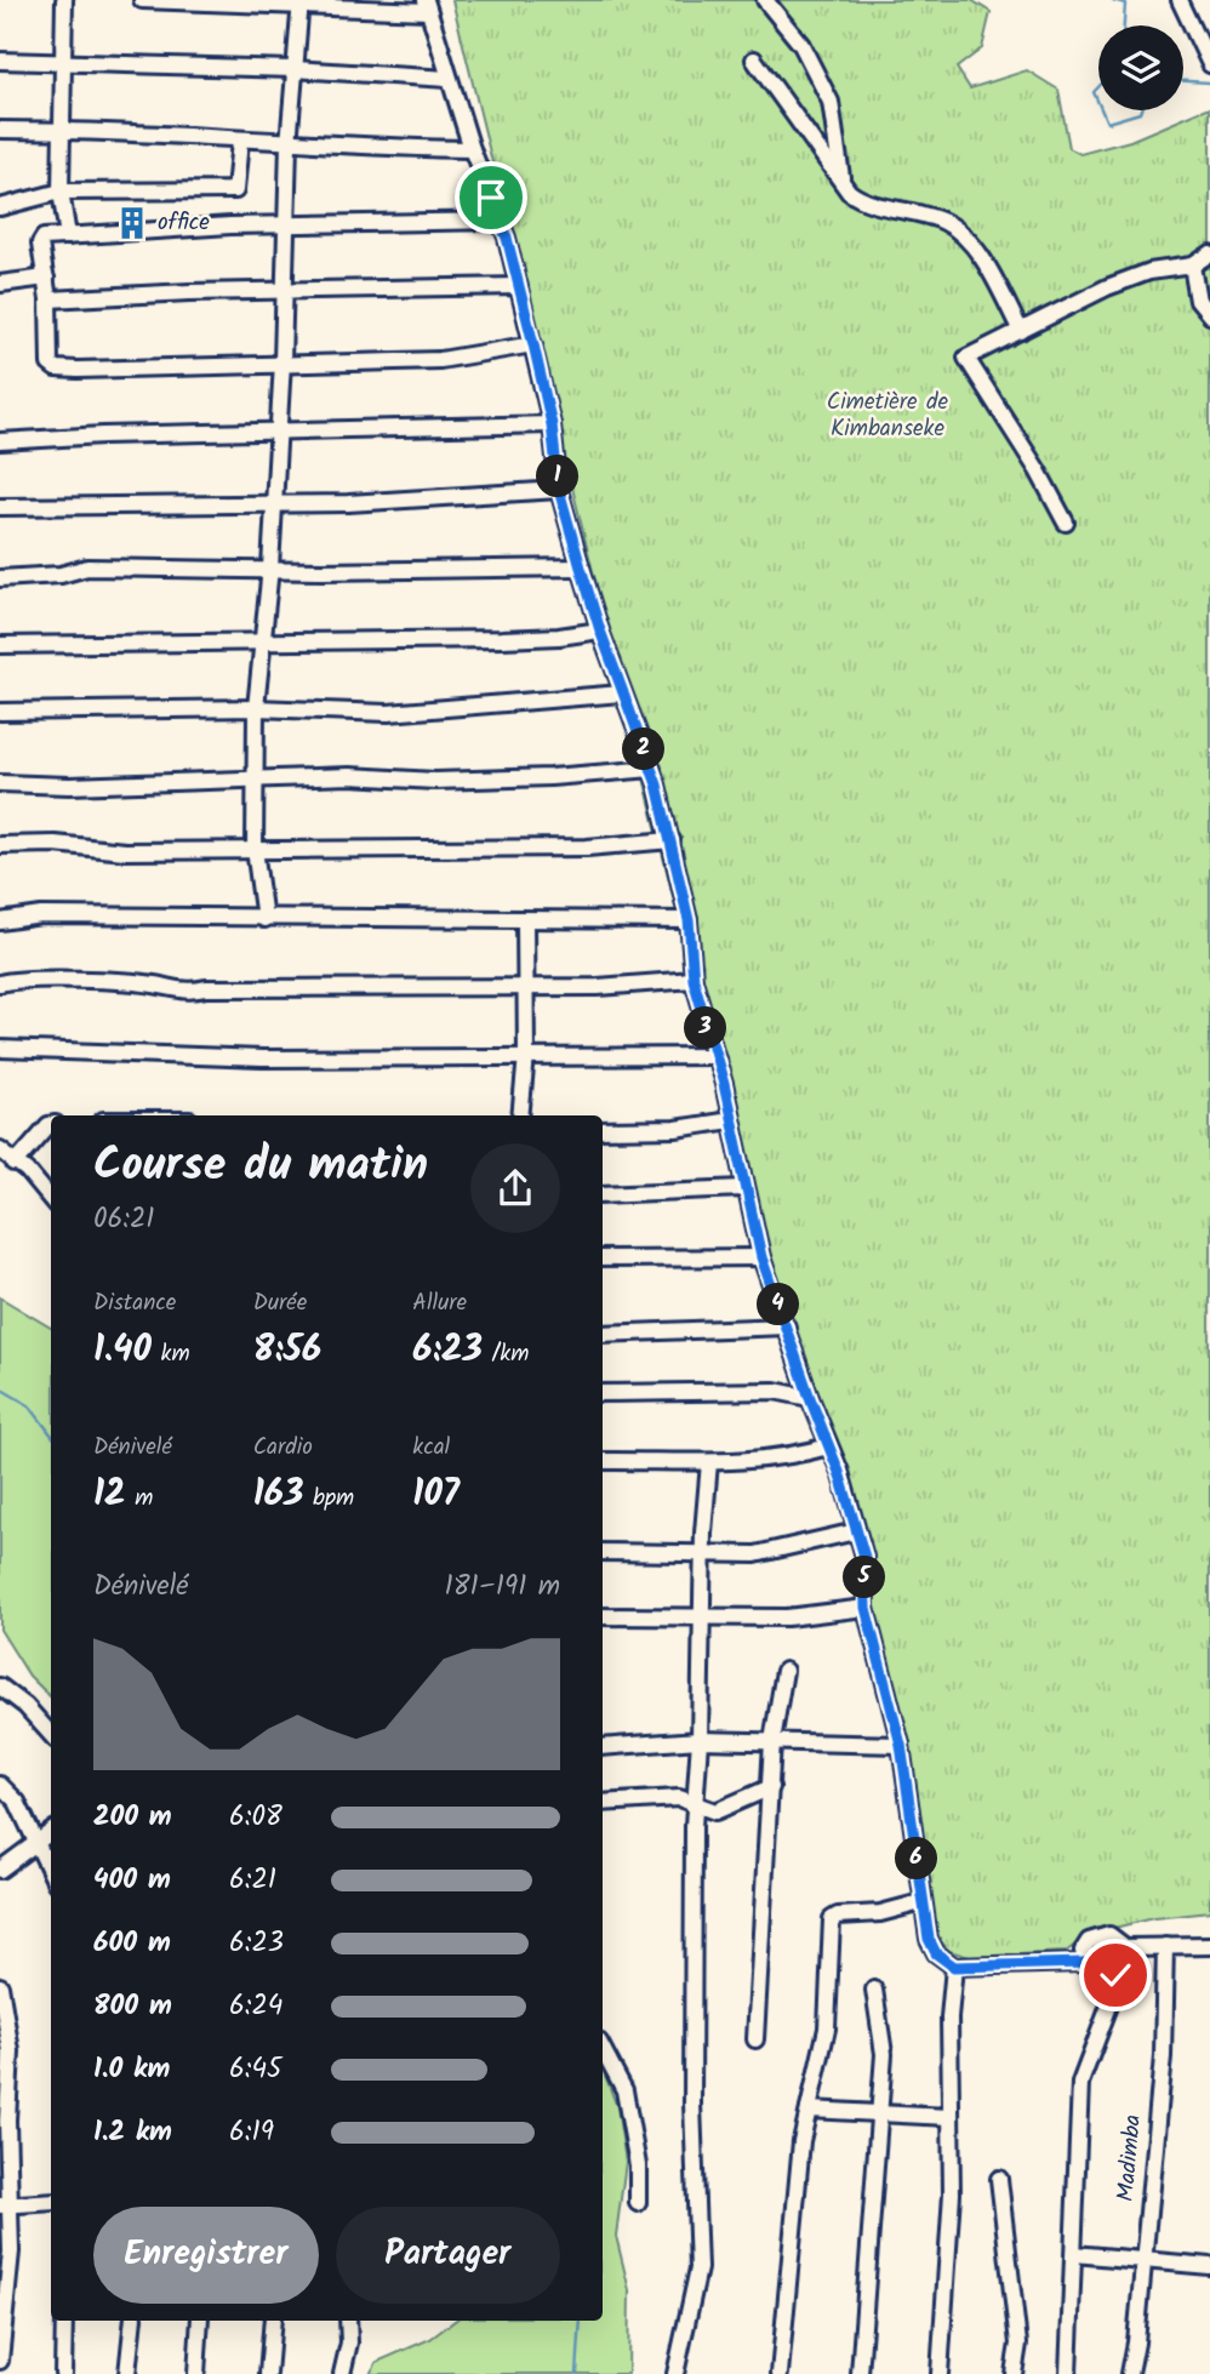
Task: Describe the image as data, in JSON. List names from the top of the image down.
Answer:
{
  "streets": {
    "street": ["Madimba"]
  },
  "parks": ["Cimetière de Kimbanseke"],
  "places": {
    "building": ["office"]
  },
  "page": {
    "pins": [
      "1",
      "2",
      "3",
      "4",
      "5",
      "6"
    ],
    "heading": ["Course du matin", "06:21"],
    "stats": [
      ["Distance", "1.40 km"],
      ["Durée", "8:56"],
      ["Allure", "6:23 /km"],
      ["Dénivelé", "12 m"],
      ["Cardio", "163 bpm"],
      ["kcal", "107"]
    ],
    "chart": ["Dénivelé", "181–191 m"],
    "list": [
      {
        "name": "200 m",
        "note": "6:08"
      },
      {
        "name": "400 m",
        "note": "6:21"
      },
      {
        "name": "600 m",
        "note": "6:23"
      },
      {
        "name": "800 m",
        "note": "6:24"
      },
      {
        "name": "1.0 km",
        "note": "6:45"
      },
      {
        "name": "1.2 km",
        "note": "6:19"
      }
    ],
    "buttons": ["Enregistrer", "Partager"]
  }
}
